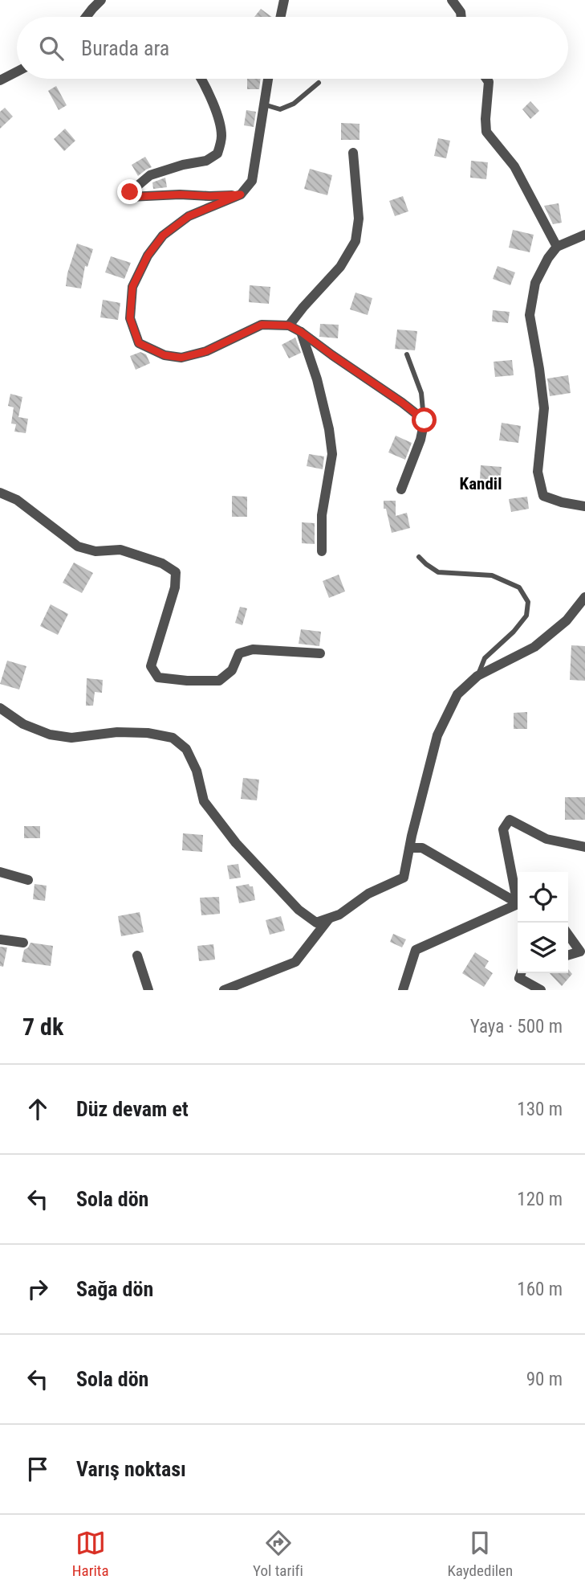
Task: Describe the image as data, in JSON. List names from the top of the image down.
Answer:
{
  "districts": ["Kandil"],
  "page": {
    "search": "Burada ara",
    "heading": ["7 dk", "Yaya · 500 m"],
    "list": [
      ["Düz devam et", "130 m"],
      ["Sola dön", "120 m"],
      ["Sağa dön", "160 m"],
      ["Sola dön", "90 m"],
      "Varış noktası"
    ],
    "nav": ["Harita", "Yol tarifi", "Kaydedilen"]
  }
}
